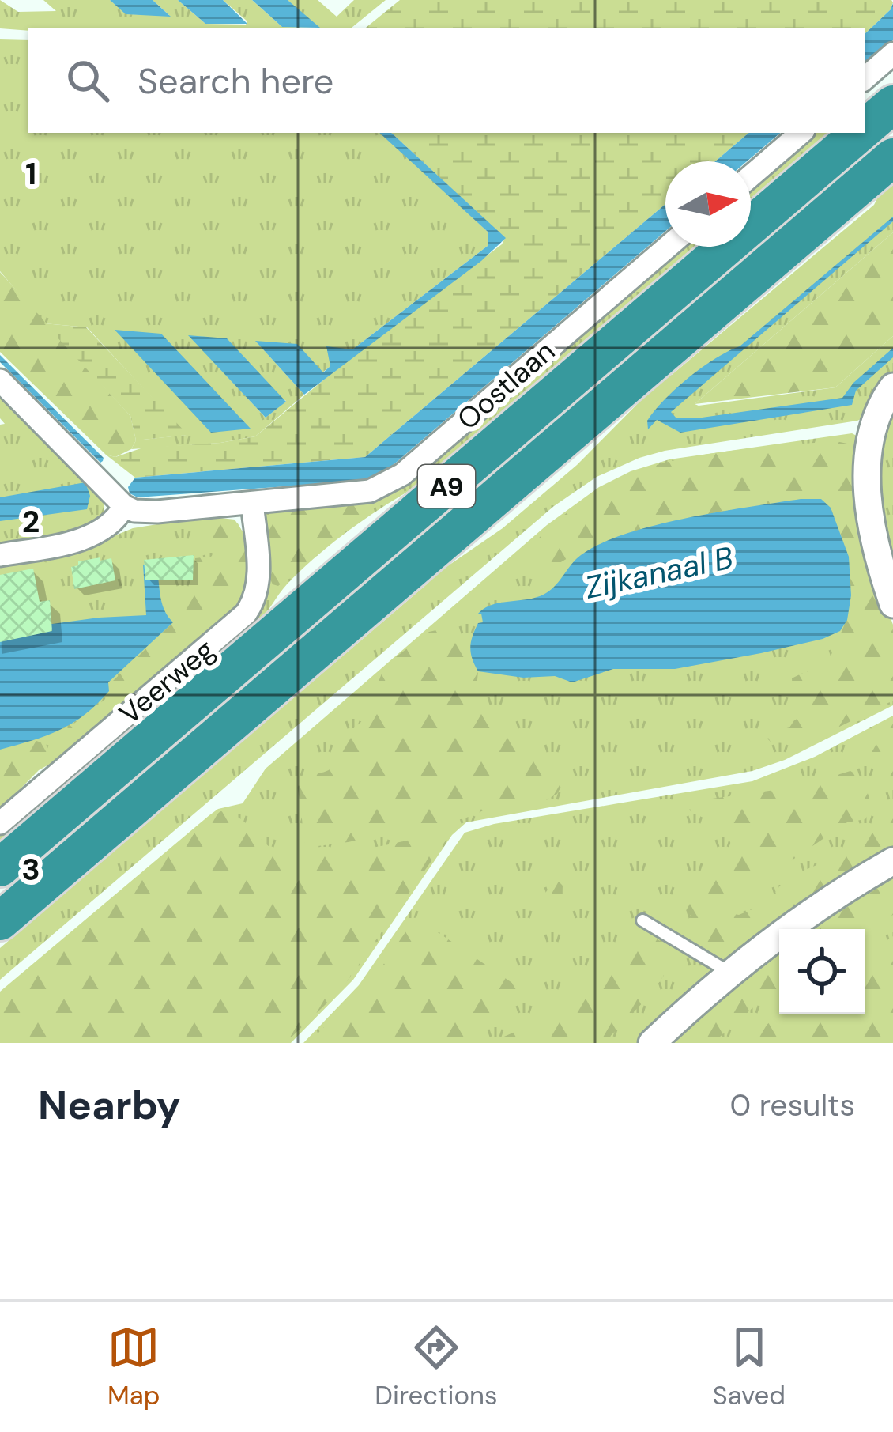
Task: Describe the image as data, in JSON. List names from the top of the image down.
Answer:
{
  "streets": {
    "highway": ["A9"],
    "street": ["Oostlaan", "Veerweg"]
  },
  "crossings": [
    ["Oostlaan", "Veerweg"]
  ],
  "water": ["Zijkanaal B"],
  "north": "right",
  "page": {
    "search": "Search here",
    "heading": ["Nearby", "0 results"],
    "nav": ["Map", "Directions", "Saved"]
  },
  "grid": {
    "rows": ["1", "2", "3"]
  }
}
